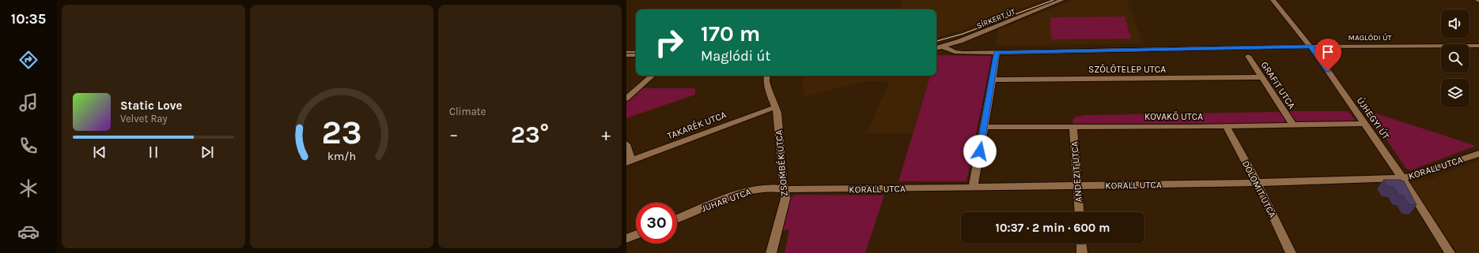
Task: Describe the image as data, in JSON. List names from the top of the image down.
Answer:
{
  "streets": {
    "street": [
      "SÍRKERT ÚT",
      "MAGLÓDI ÚT",
      "SZŐLŐTELEP UTCA",
      "GRAFIT UTCA",
      "KOVAKŐ UTCA",
      "ÚJHEGYI ÚT",
      "TAKARÉK UTCA",
      "ZSOMBÉK UTCA",
      "KORALL UTCA",
      "ANDEZIT UTCA",
      "DOLOMIT UTCA",
      "JUHAR UTCA"
    ]
  },
  "crossings": [
    ["SÍRKERT ÚT", "MAGLÓDI ÚT"],
    ["MAGLÓDI ÚT", "ÚJHEGYI ÚT"],
    ["SZŐLŐTELEP UTCA", "GRAFIT UTCA"],
    ["GRAFIT UTCA", "KOVAKŐ UTCA"],
    ["KOVAKŐ UTCA", "ÚJHEGYI ÚT"],
    ["KOVAKŐ UTCA", "ANDEZIT UTCA"],
    ["KOVAKŐ UTCA", "DOLOMIT UTCA"],
    ["ÚJHEGYI ÚT", "KORALL UTCA"],
    ["TAKARÉK UTCA", "ZSOMBÉK UTCA"],
    ["ZSOMBÉK UTCA", "KORALL UTCA"],
    ["ZSOMBÉK UTCA", "JUHAR UTCA"],
    ["KORALL UTCA", "ANDEZIT UTCA"],
    ["KORALL UTCA", "DOLOMIT UTCA"],
    ["KORALL UTCA", "JUHAR UTCA"]
  ],
  "page": {
    "tabs": "10:35",
    "tile": "Climate",
    "turn": ["170 m", "Maglódi út"],
    "song": ["Static Love", "Velvet Ray"],
    "heat": ["−", "23°", "+"],
    "limit": "30",
    "trip": "10:37 · 2 min · 600 m",
    "gauge": ["23", "km/h"]
  }
}
